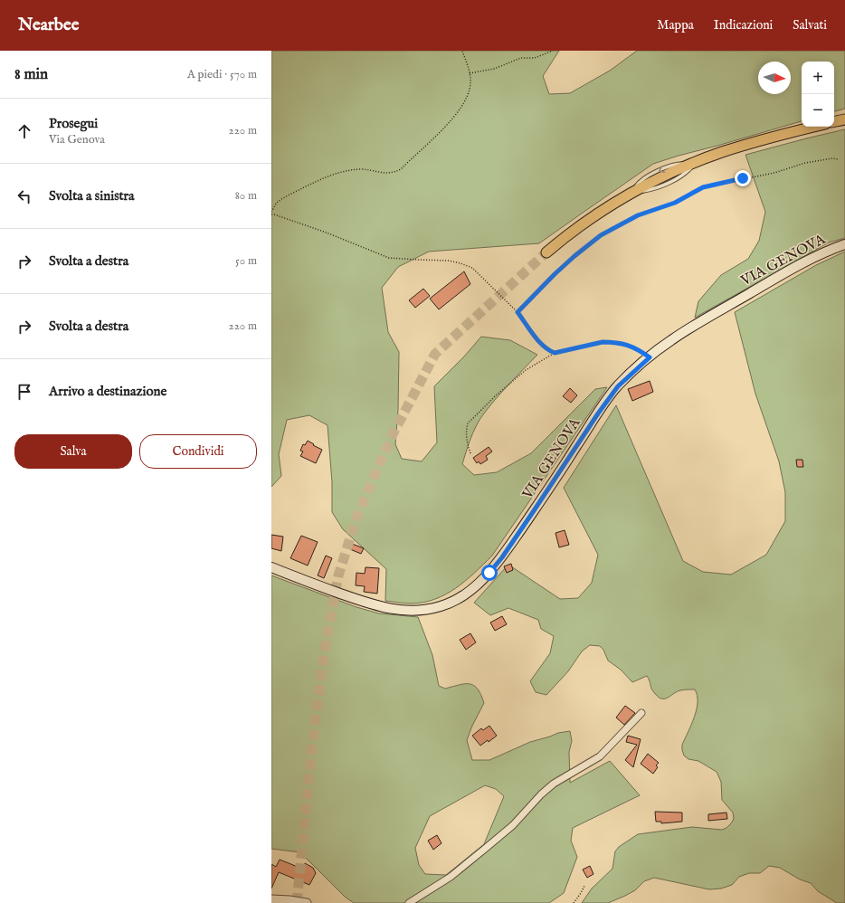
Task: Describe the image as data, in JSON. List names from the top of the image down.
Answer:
{
  "streets": {
    "main road": ["VIA GENOVA"]
  },
  "north": "right",
  "page": {
    "header": "Nearbee",
    "nav": ["Mappa", "Indicazioni", "Salvati"],
    "heading": ["8 min", "A piedi · 570 m"],
    "map_buttons": ["+", "−"],
    "list": [
      ["Prosegui", "Via Genova", "220 m"],
      ["Svolta a sinistra", "80 m"],
      ["Svolta a destra", "50 m"],
      ["Svolta a destra", "220 m"],
      "Arrivo a destinazione"
    ],
    "buttons": ["Salva", "Condividi"]
  }
}
